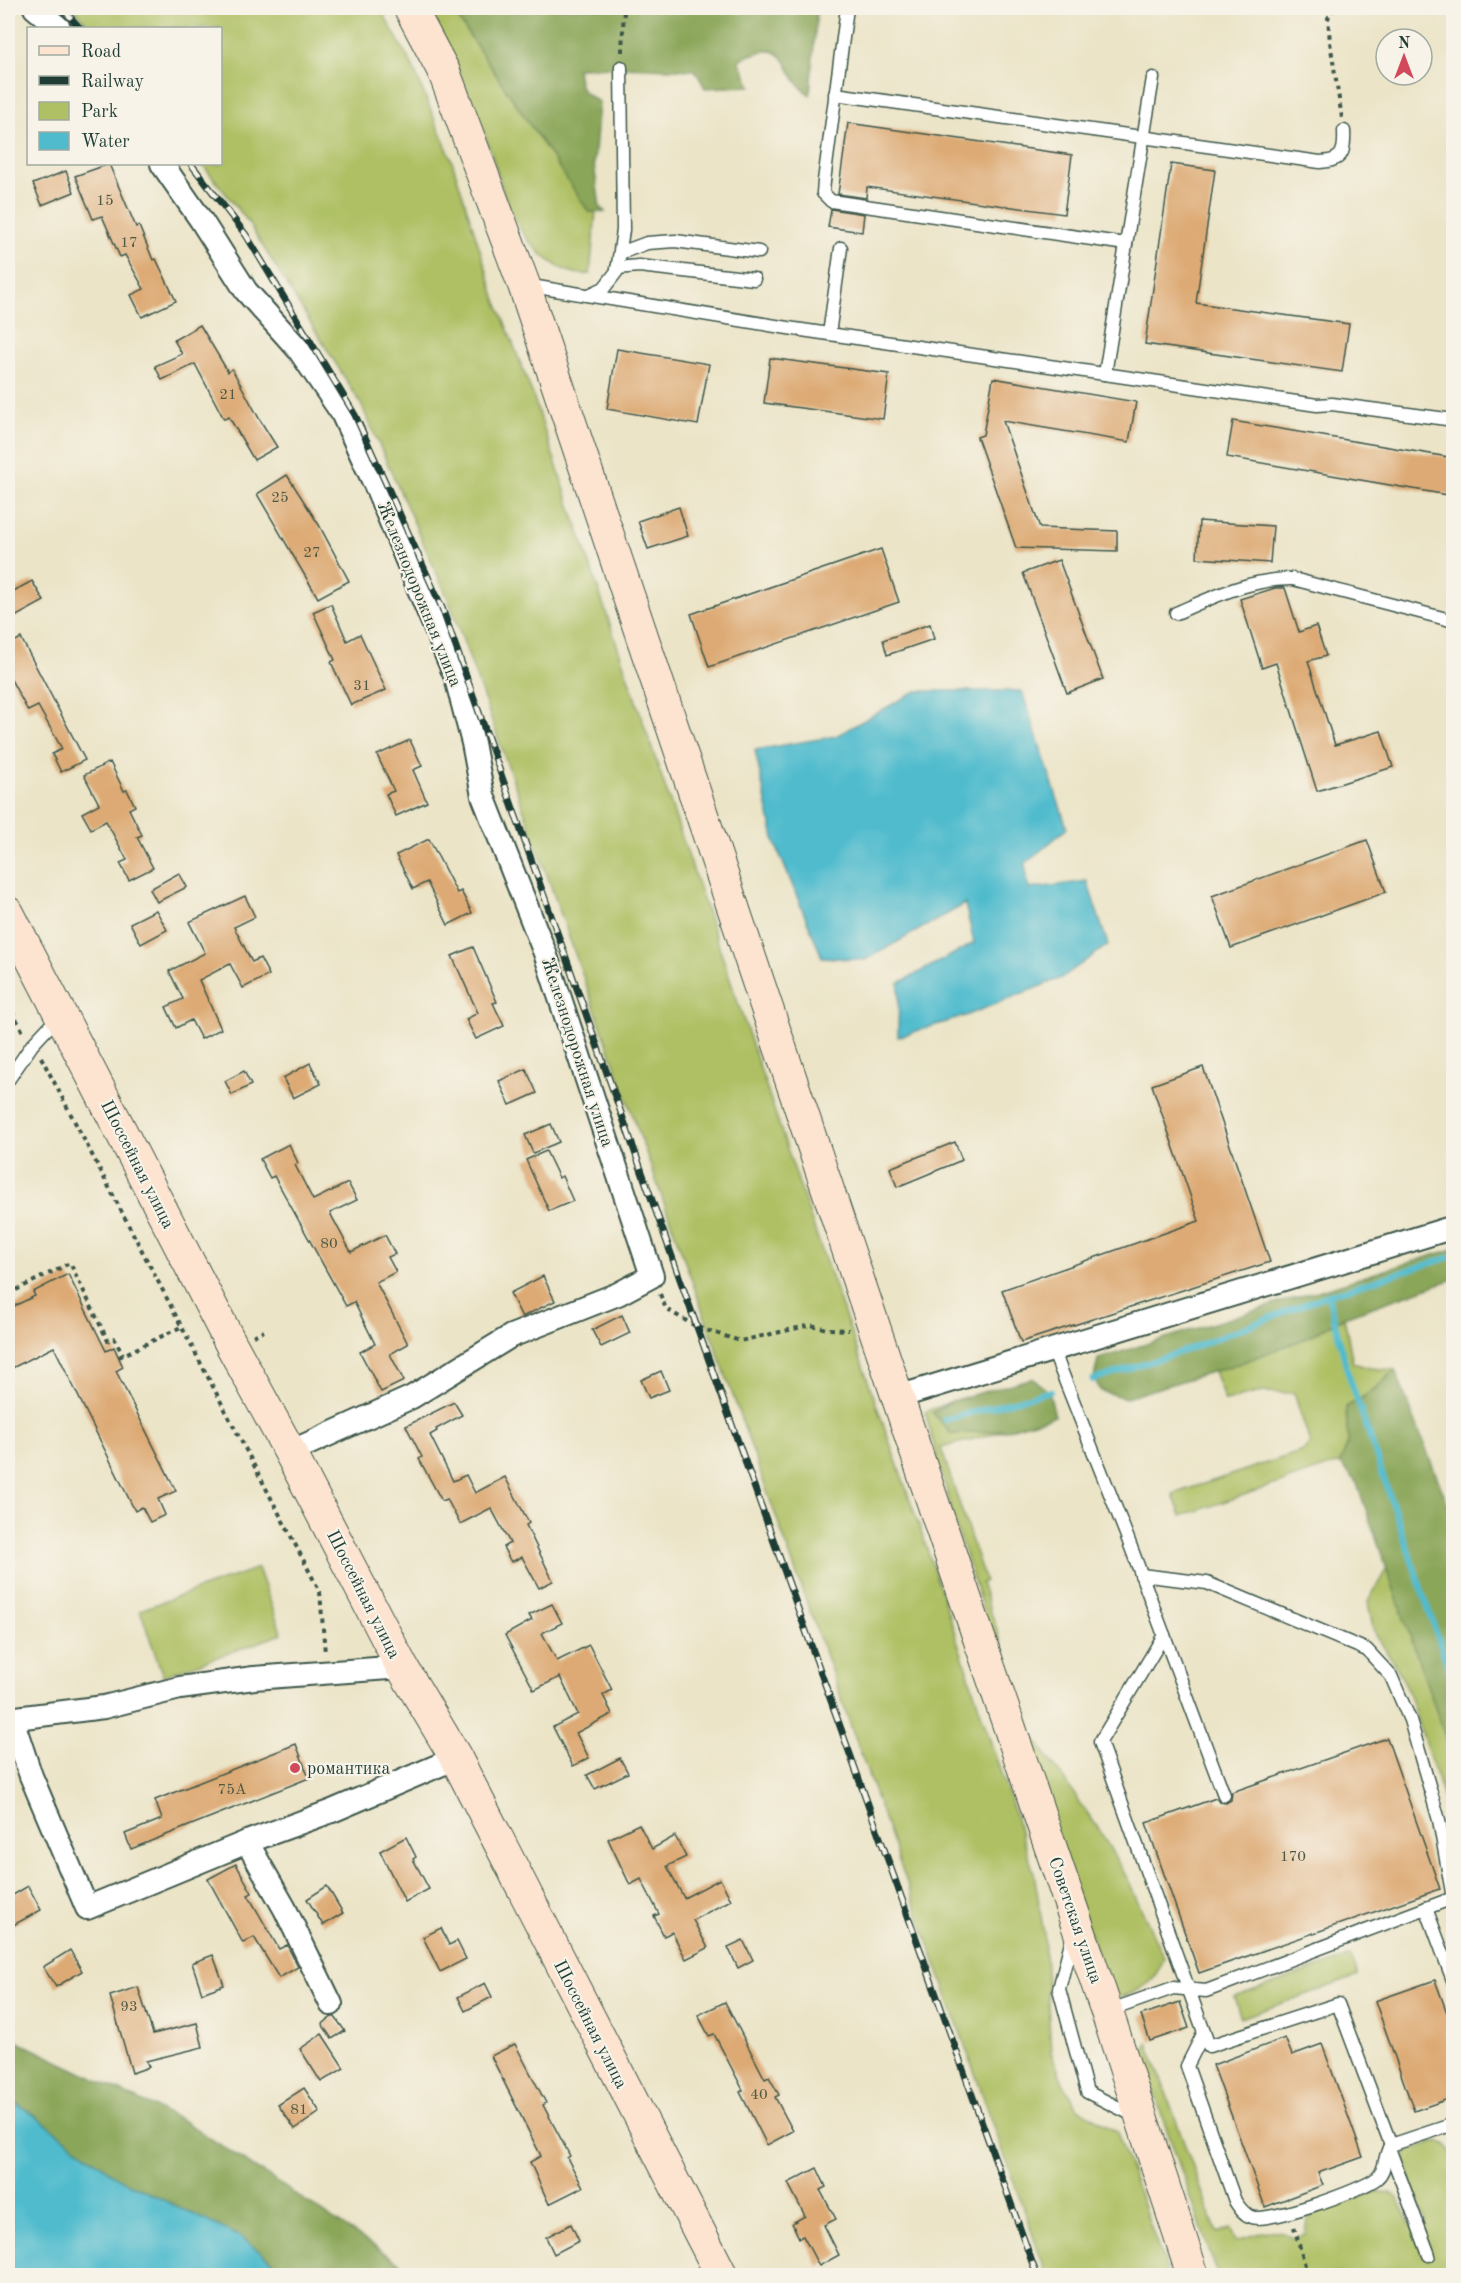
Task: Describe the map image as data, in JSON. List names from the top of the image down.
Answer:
{
  "streets": {
    "main road": ["Шоссейная улица", "Советская улица"],
    "street": ["Железнодорожная улица"]
  },
  "places": ["романтика"],
  "house_numbers": [
    "15",
    "17",
    "21",
    "25",
    "27",
    "31",
    "80",
    "75А",
    "170",
    "93",
    "40",
    "81"
  ],
  "legend": [
    "Road",
    "Railway",
    "Park",
    "Water"
  ],
  "north": "top"
}
